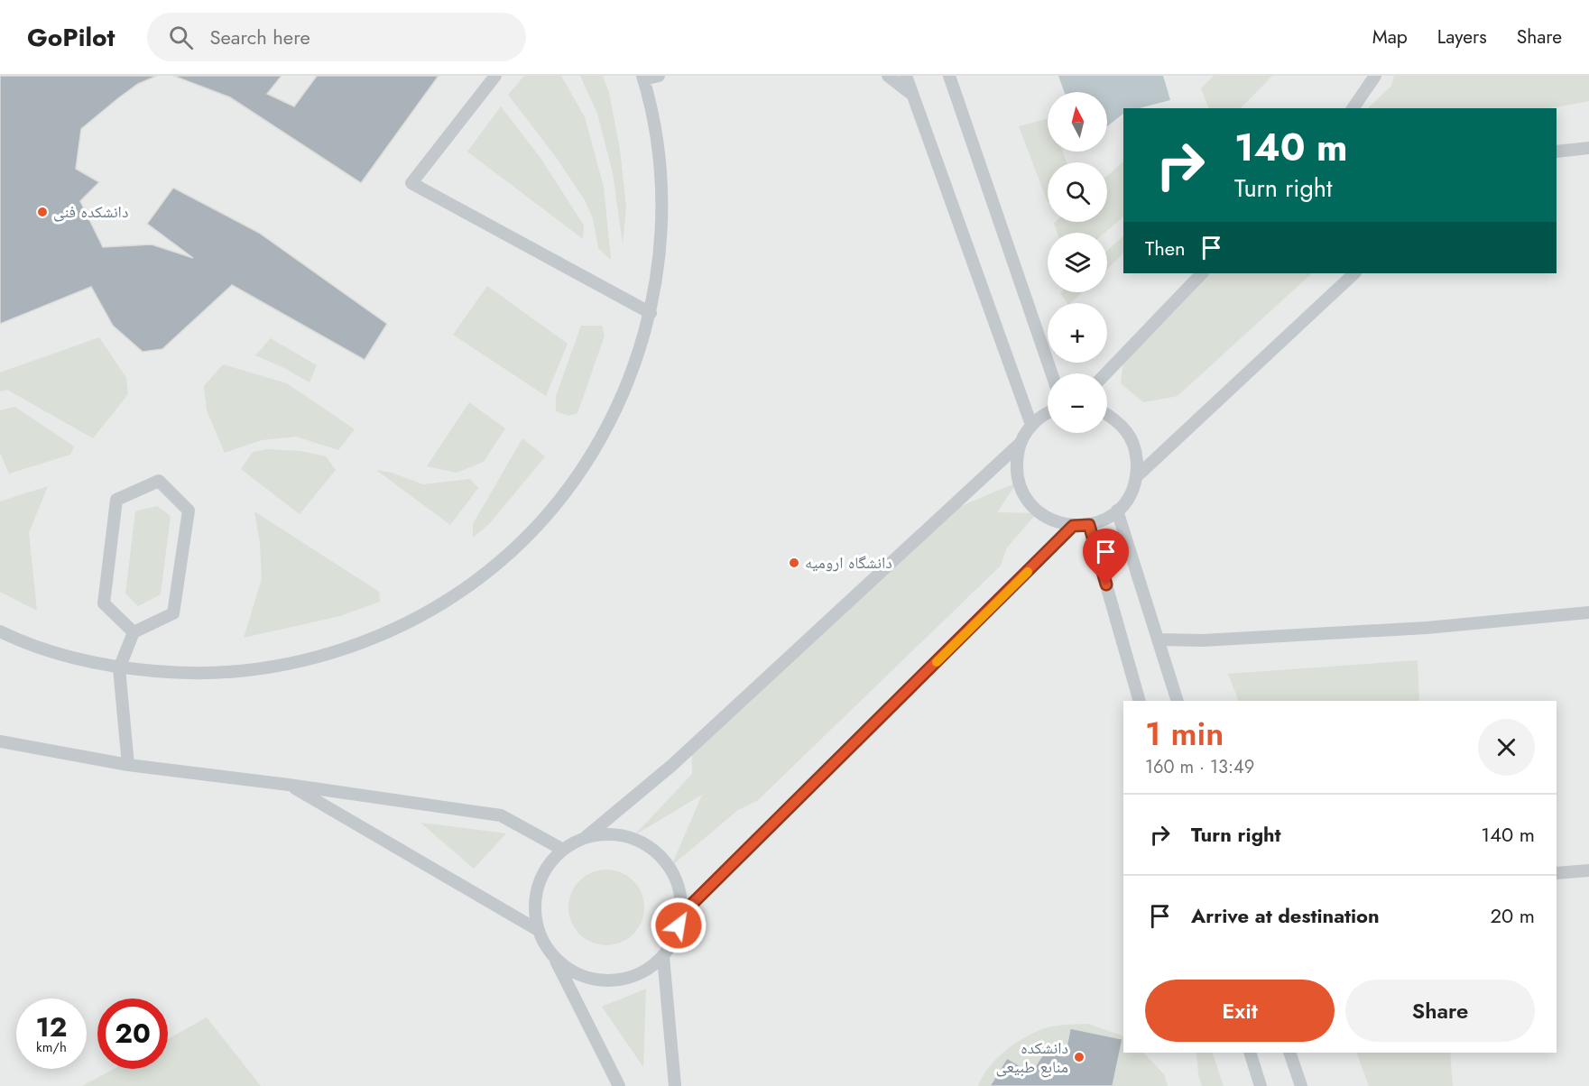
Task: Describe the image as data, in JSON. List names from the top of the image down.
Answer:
{
  "places": ["دانشکده فنی", "دانشگاه ارومیه", "دانشکده منابع طبیعی"],
  "north": "top",
  "page": {
    "header": "GoPilot",
    "search": "Search here",
    "nav": ["Map", "Layers", "Share"],
    "map_buttons": ["+", "−"],
    "turn": ["140 m", "Turn right"],
    "then": "Then",
    "heading": ["1 min", "160 m · 13:49"],
    "list": [
      {
        "name": "Turn right",
        "value": "140 m"
      },
      {
        "name": "Arrive at destination",
        "value": "20 m"
      }
    ],
    "buttons": ["Exit", "Share"],
    "speed": "12 km/h",
    "limit": "20"
  }
}
